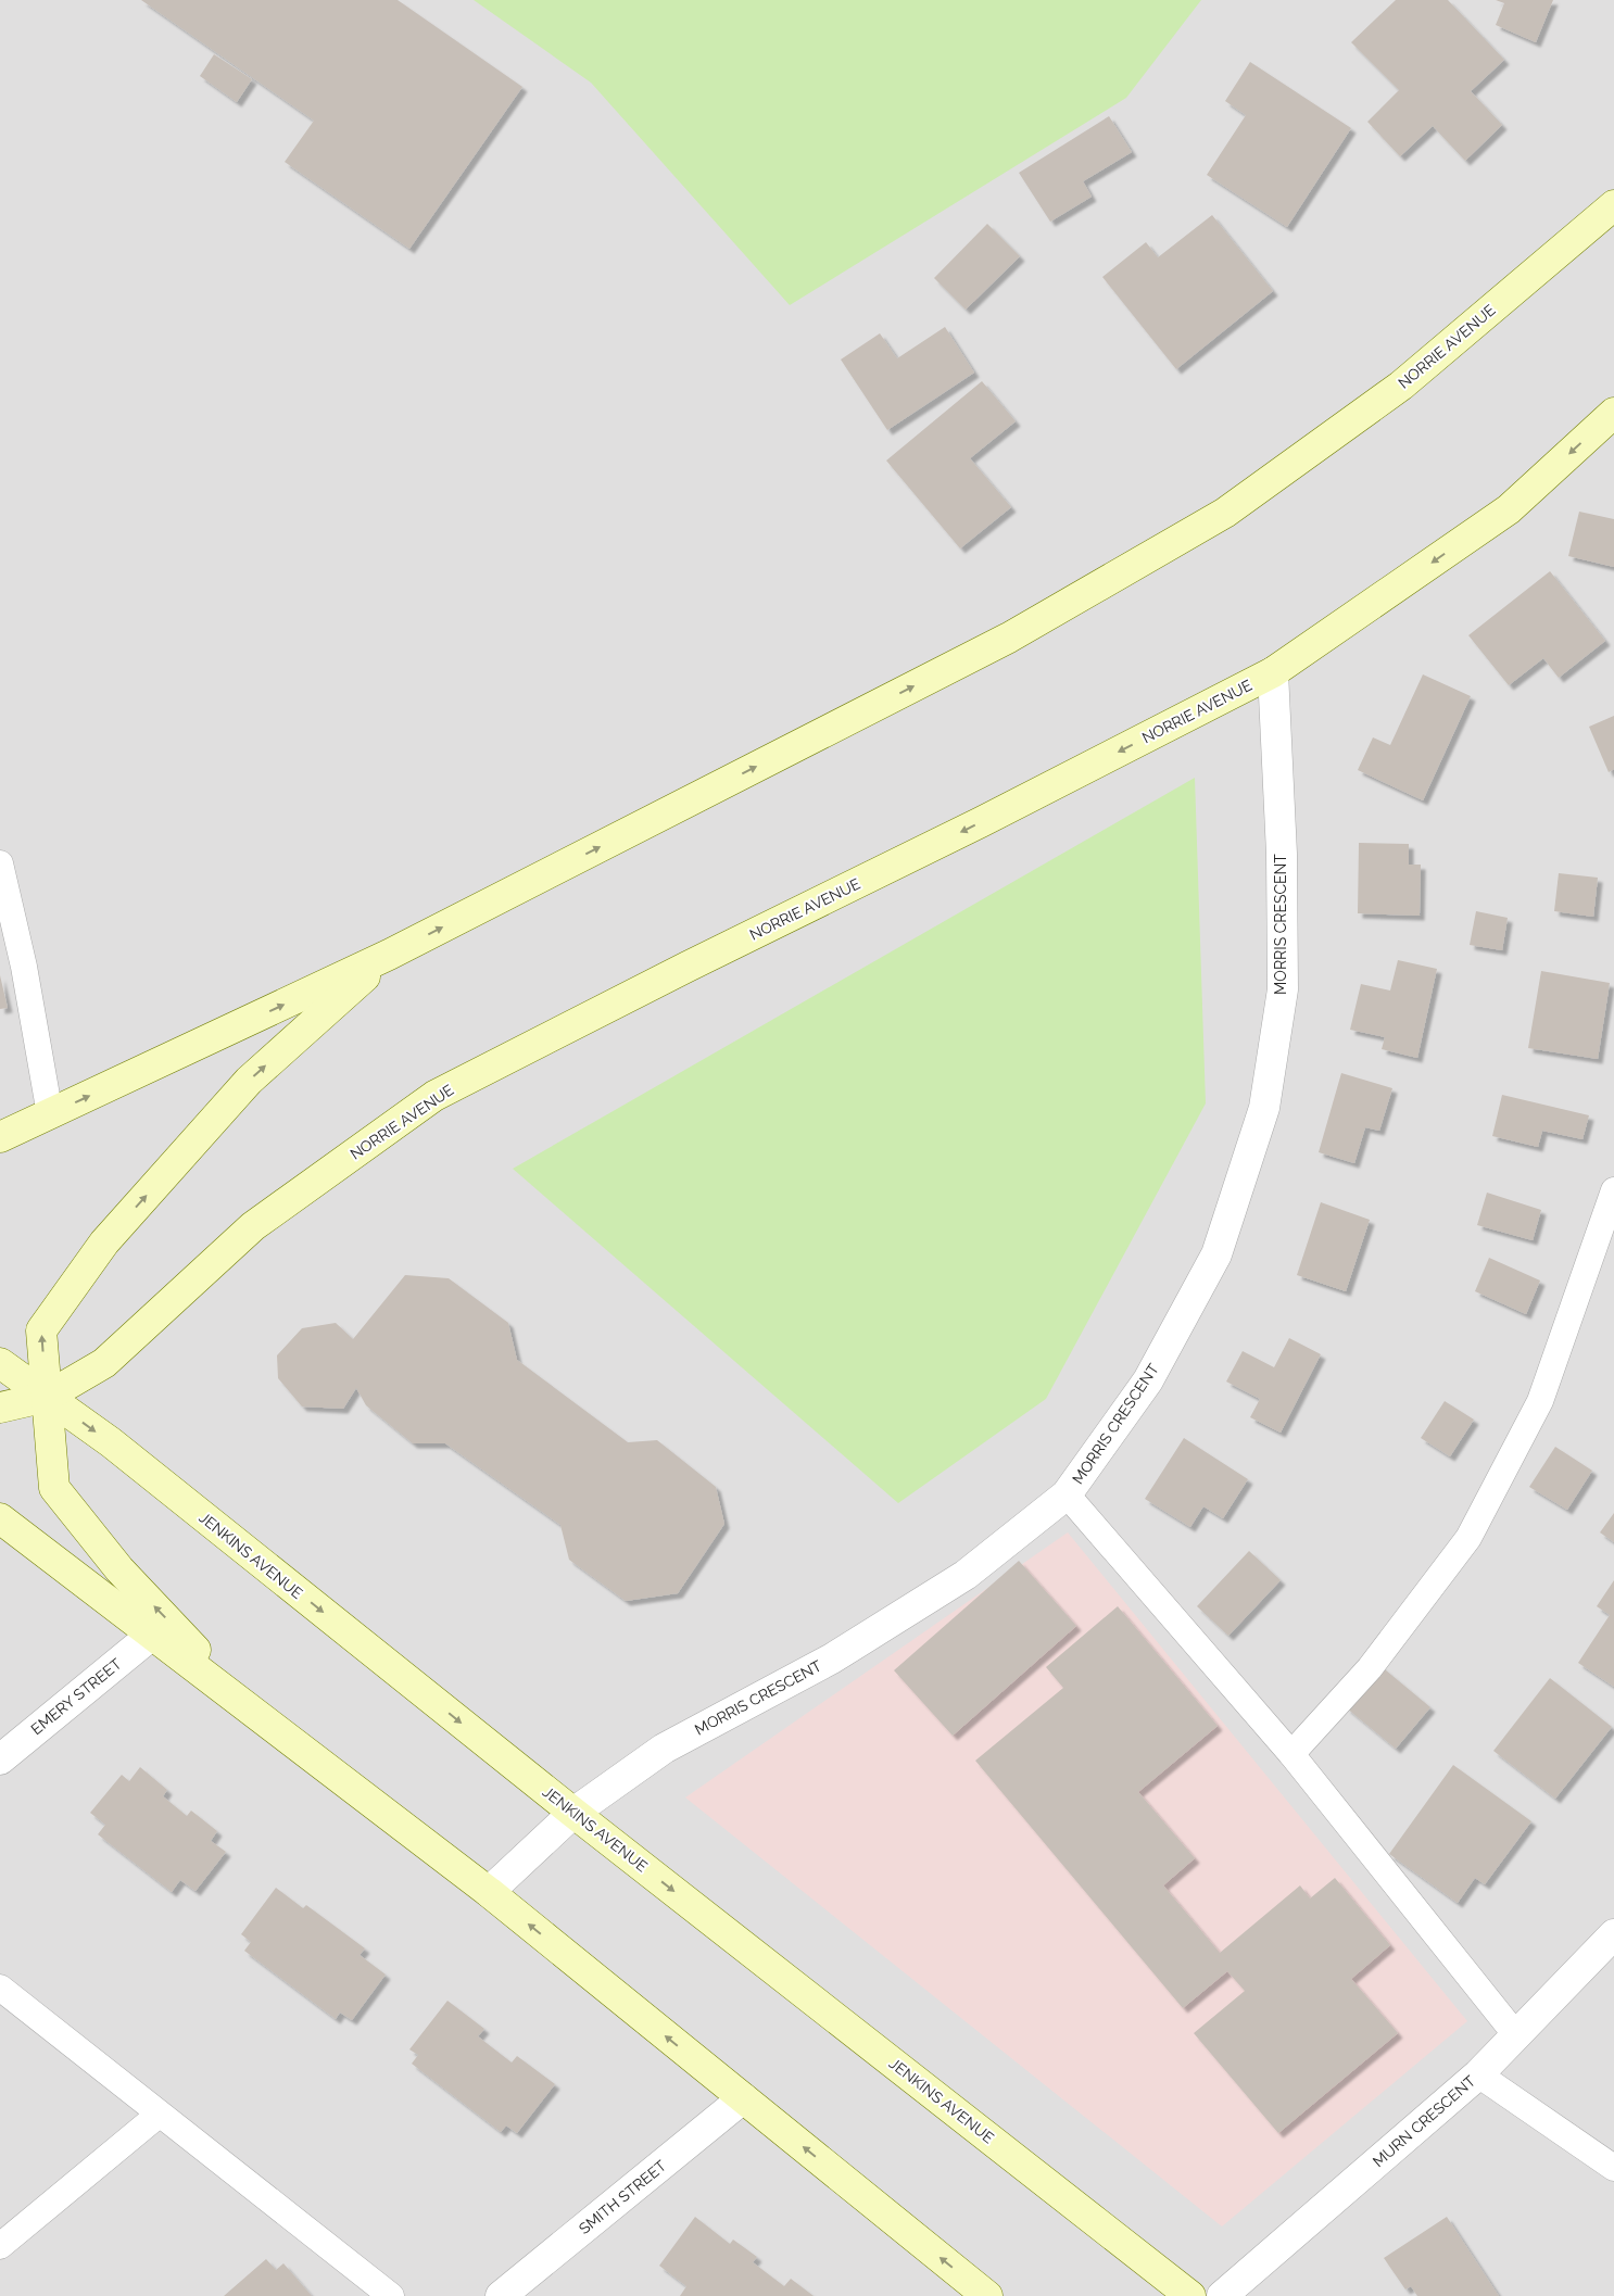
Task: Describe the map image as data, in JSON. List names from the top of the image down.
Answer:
{
  "streets": {
    "main road": ["NORRIE AVENUE", "JENKINS AVENUE"],
    "street": [
      "MORRIS CRESCENT",
      "EMERY STREET",
      "MURN CRESCENT",
      "SMITH STREET"
    ]
  },
  "crossings": [
    ["NORRIE AVENUE", "MORRIS CRESCENT"],
    ["NORRIE AVENUE", "JENKINS AVENUE"],
    ["MORRIS CRESCENT", "JENKINS AVENUE"]
  ]
}
